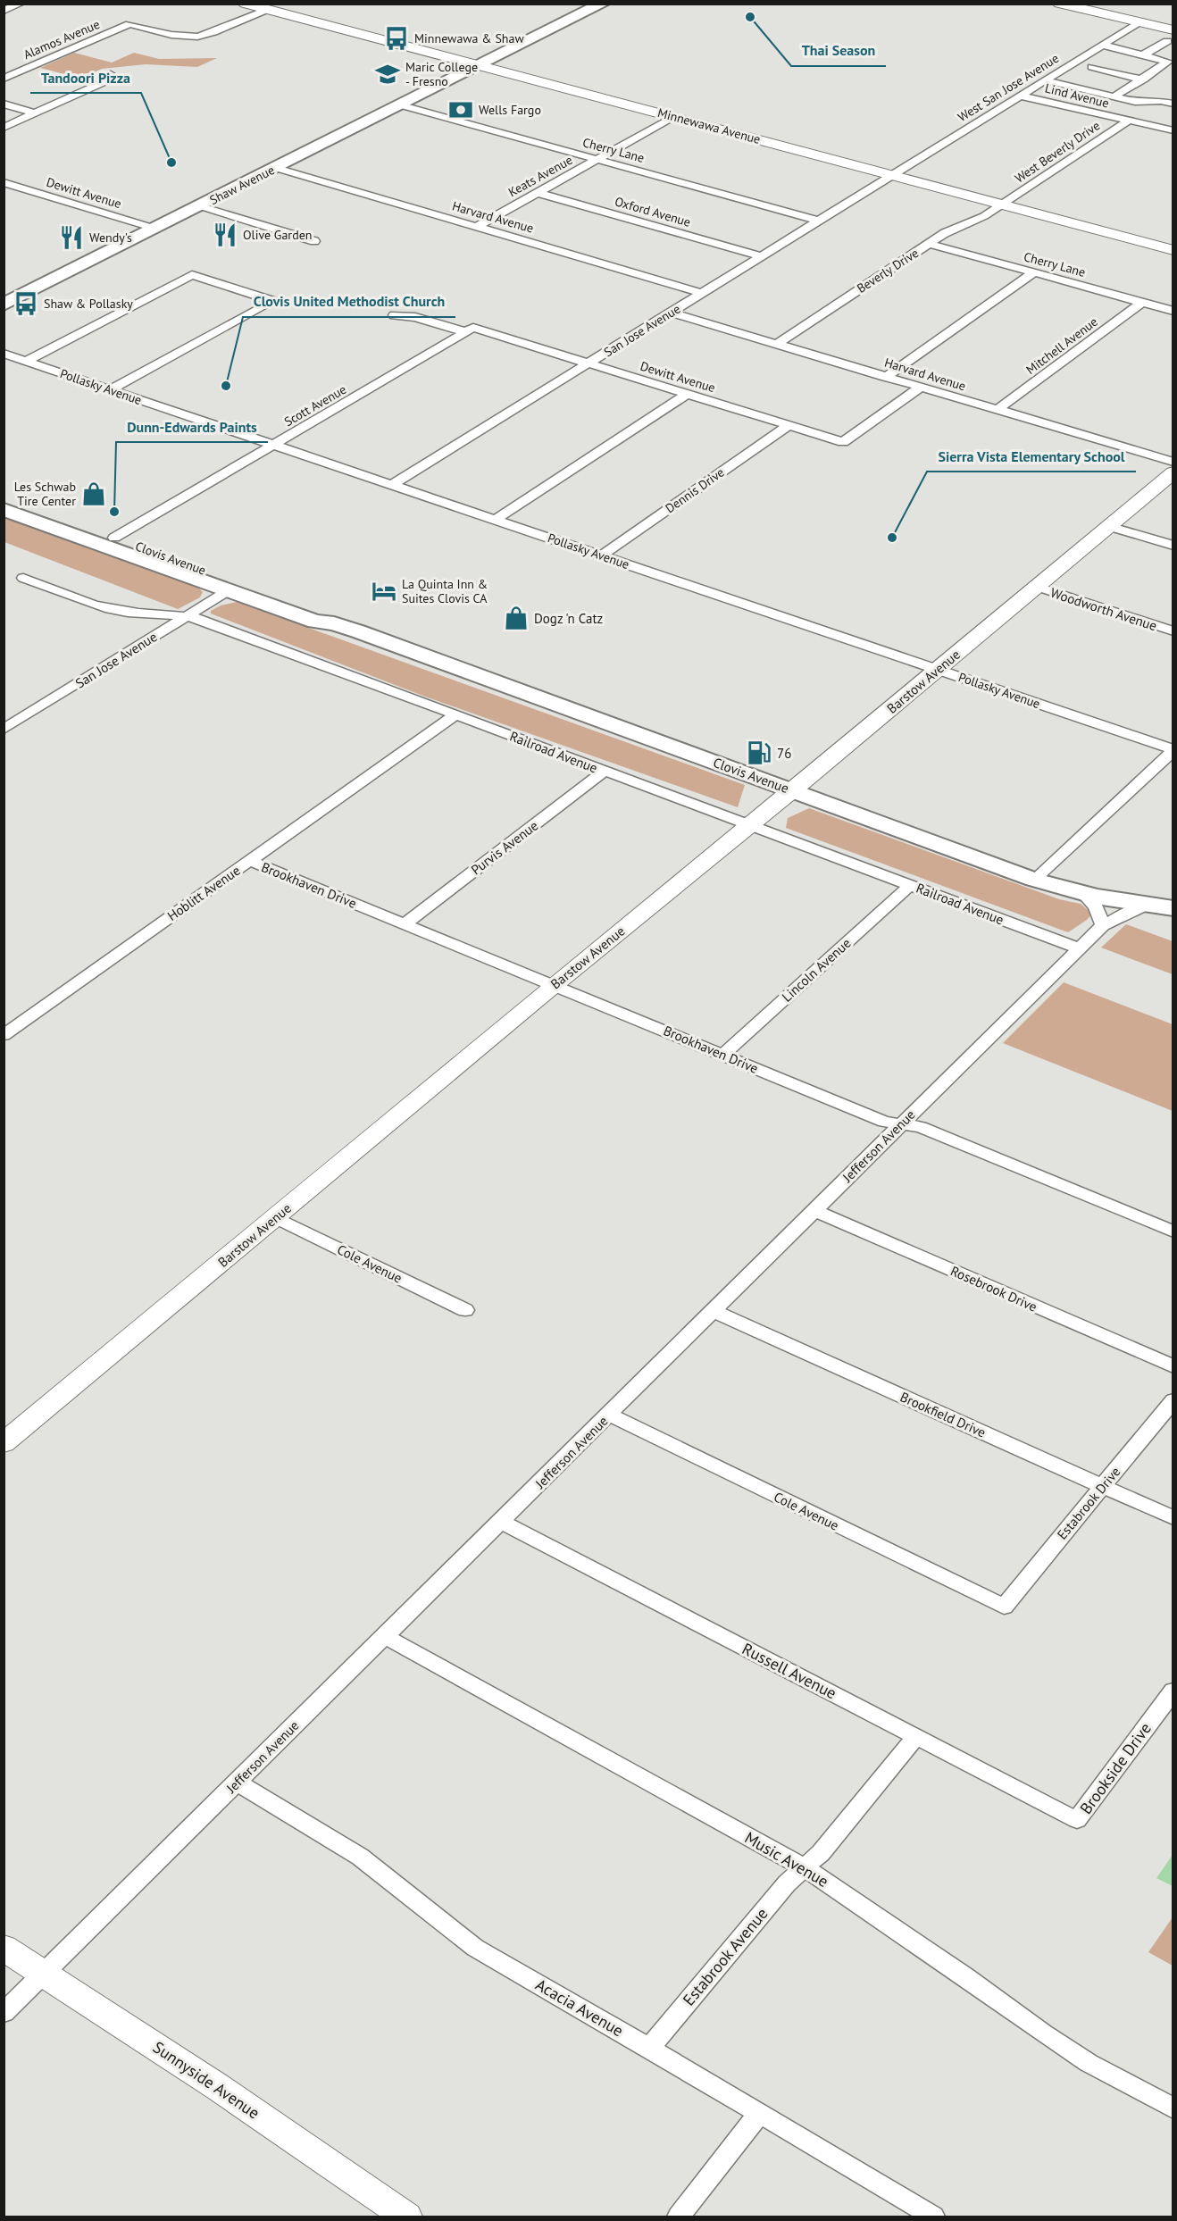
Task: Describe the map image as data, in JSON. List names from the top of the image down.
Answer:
{
  "streets": {
    "main road": [
      "Minnewawa Avenue",
      "Shaw Avenue",
      "Clovis Avenue",
      "Barstow Avenue",
      "Sunnyside Avenue"
    ],
    "street": [
      "Alamos Avenue",
      "West San Jose Avenue",
      "Lind Avenue",
      "Cherry Lane",
      "West Beverly Drive",
      "Keats Avenue",
      "Dewitt Avenue",
      "Oxford Avenue",
      "Harvard Avenue",
      "Beverly Drive",
      "San Jose Avenue",
      "Mitchell Avenue",
      "Pollasky Avenue",
      "Scott Avenue",
      "Dennis Drive",
      "Woodworth Avenue",
      "Railroad Avenue",
      "Purvis Avenue",
      "Brookhaven Drive",
      "Hoblitt Avenue",
      "Lincoln Avenue",
      "Jefferson Avenue",
      "Cole Avenue",
      "Rosebrook Drive",
      "Brookfield Drive",
      "Estabrook Drive",
      "Russell Avenue",
      "Brookside Drive",
      "Music Avenue",
      "Estabrook Avenue",
      "Acacia Avenue"
    ]
  },
  "crossings": [
    ["Alamos Avenue", "Minnewawa Avenue"],
    ["West San Jose Avenue", "Lind Avenue"],
    ["West San Jose Avenue", "Minnewawa Avenue"],
    ["West San Jose Avenue", "San Jose Avenue"],
    ["Lind Avenue", "West Beverly Drive"],
    ["Minnewawa Avenue", "West Beverly Drive"],
    ["Minnewawa Avenue", "Keats Avenue"],
    ["Minnewawa Avenue", "Shaw Avenue"],
    ["Minnewawa Avenue", "Beverly Drive"],
    ["Minnewawa Avenue", "San Jose Avenue"],
    ["Cherry Lane", "Keats Avenue"],
    ["Cherry Lane", "Shaw Avenue"],
    ["Cherry Lane", "Beverly Drive"],
    ["Cherry Lane", "San Jose Avenue"],
    ["Cherry Lane", "Mitchell Avenue"],
    ["West Beverly Drive", "Beverly Drive"],
    ["Keats Avenue", "Oxford Avenue"],
    ["Keats Avenue", "Harvard Avenue"],
    ["Shaw Avenue", "Dewitt Avenue"],
    ["Shaw Avenue", "Harvard Avenue"],
    ["Dewitt Avenue", "Harvard Avenue"],
    ["Dewitt Avenue", "San Jose Avenue"],
    ["Dewitt Avenue", "Scott Avenue"],
    ["Dewitt Avenue", "Dennis Drive"],
    ["Oxford Avenue", "San Jose Avenue"],
    ["Harvard Avenue", "Beverly Drive"],
    ["Harvard Avenue", "San Jose Avenue"],
    ["Harvard Avenue", "Mitchell Avenue"],
    ["San Jose Avenue", "Pollasky Avenue"],
    ["San Jose Avenue", "Clovis Avenue"],
    ["San Jose Avenue", "Railroad Avenue"],
    ["Pollasky Avenue", "Scott Avenue"],
    ["Pollasky Avenue", "Dennis Drive"],
    ["Pollasky Avenue", "Barstow Avenue"],
    ["Scott Avenue", "Clovis Avenue"],
    ["Clovis Avenue", "Barstow Avenue"],
    ["Clovis Avenue", "Jefferson Avenue"],
    ["Woodworth Avenue", "Barstow Avenue"],
    ["Barstow Avenue", "Railroad Avenue"],
    ["Barstow Avenue", "Brookhaven Drive"],
    ["Barstow Avenue", "Cole Avenue"],
    ["Railroad Avenue", "Purvis Avenue"],
    ["Railroad Avenue", "Hoblitt Avenue"],
    ["Railroad Avenue", "Lincoln Avenue"],
    ["Railroad Avenue", "Jefferson Avenue"],
    ["Purvis Avenue", "Brookhaven Drive"],
    ["Brookhaven Drive", "Hoblitt Avenue"],
    ["Brookhaven Drive", "Lincoln Avenue"],
    ["Brookhaven Drive", "Jefferson Avenue"],
    ["Jefferson Avenue", "Cole Avenue"],
    ["Jefferson Avenue", "Rosebrook Drive"],
    ["Jefferson Avenue", "Brookfield Drive"],
    ["Jefferson Avenue", "Russell Avenue"],
    ["Jefferson Avenue", "Music Avenue"],
    ["Jefferson Avenue", "Acacia Avenue"],
    ["Jefferson Avenue", "Sunnyside Avenue"],
    ["Cole Avenue", "Estabrook Drive"],
    ["Brookfield Drive", "Estabrook Drive"],
    ["Russell Avenue", "Brookside Drive"],
    ["Music Avenue", "Estabrook Avenue"],
    ["Estabrook Avenue", "Acacia Avenue"]
  ],
  "places": {
    "other": [
      "Thai Season",
      "Tandoori Pizza",
      "Clovis United Methodist Church",
      "Dunn-Edwards Paints",
      "Sierra Vista Elementary School"
    ],
    "bus stop": ["Minnewawa & Shaw", "Shaw & Pollasky"],
    "school or university": ["Maric College - Fresno"],
    "bank": ["Wells Fargo"],
    "restaurant": ["Olive Garden", "Wendy's"],
    "shop": ["Les Schwab Tire Center", "Dogz 'n Catz"],
    "hotel": ["La Quinta Inn & Suites Clovis CA"],
    "fuel station": ["76"]
  }
}
